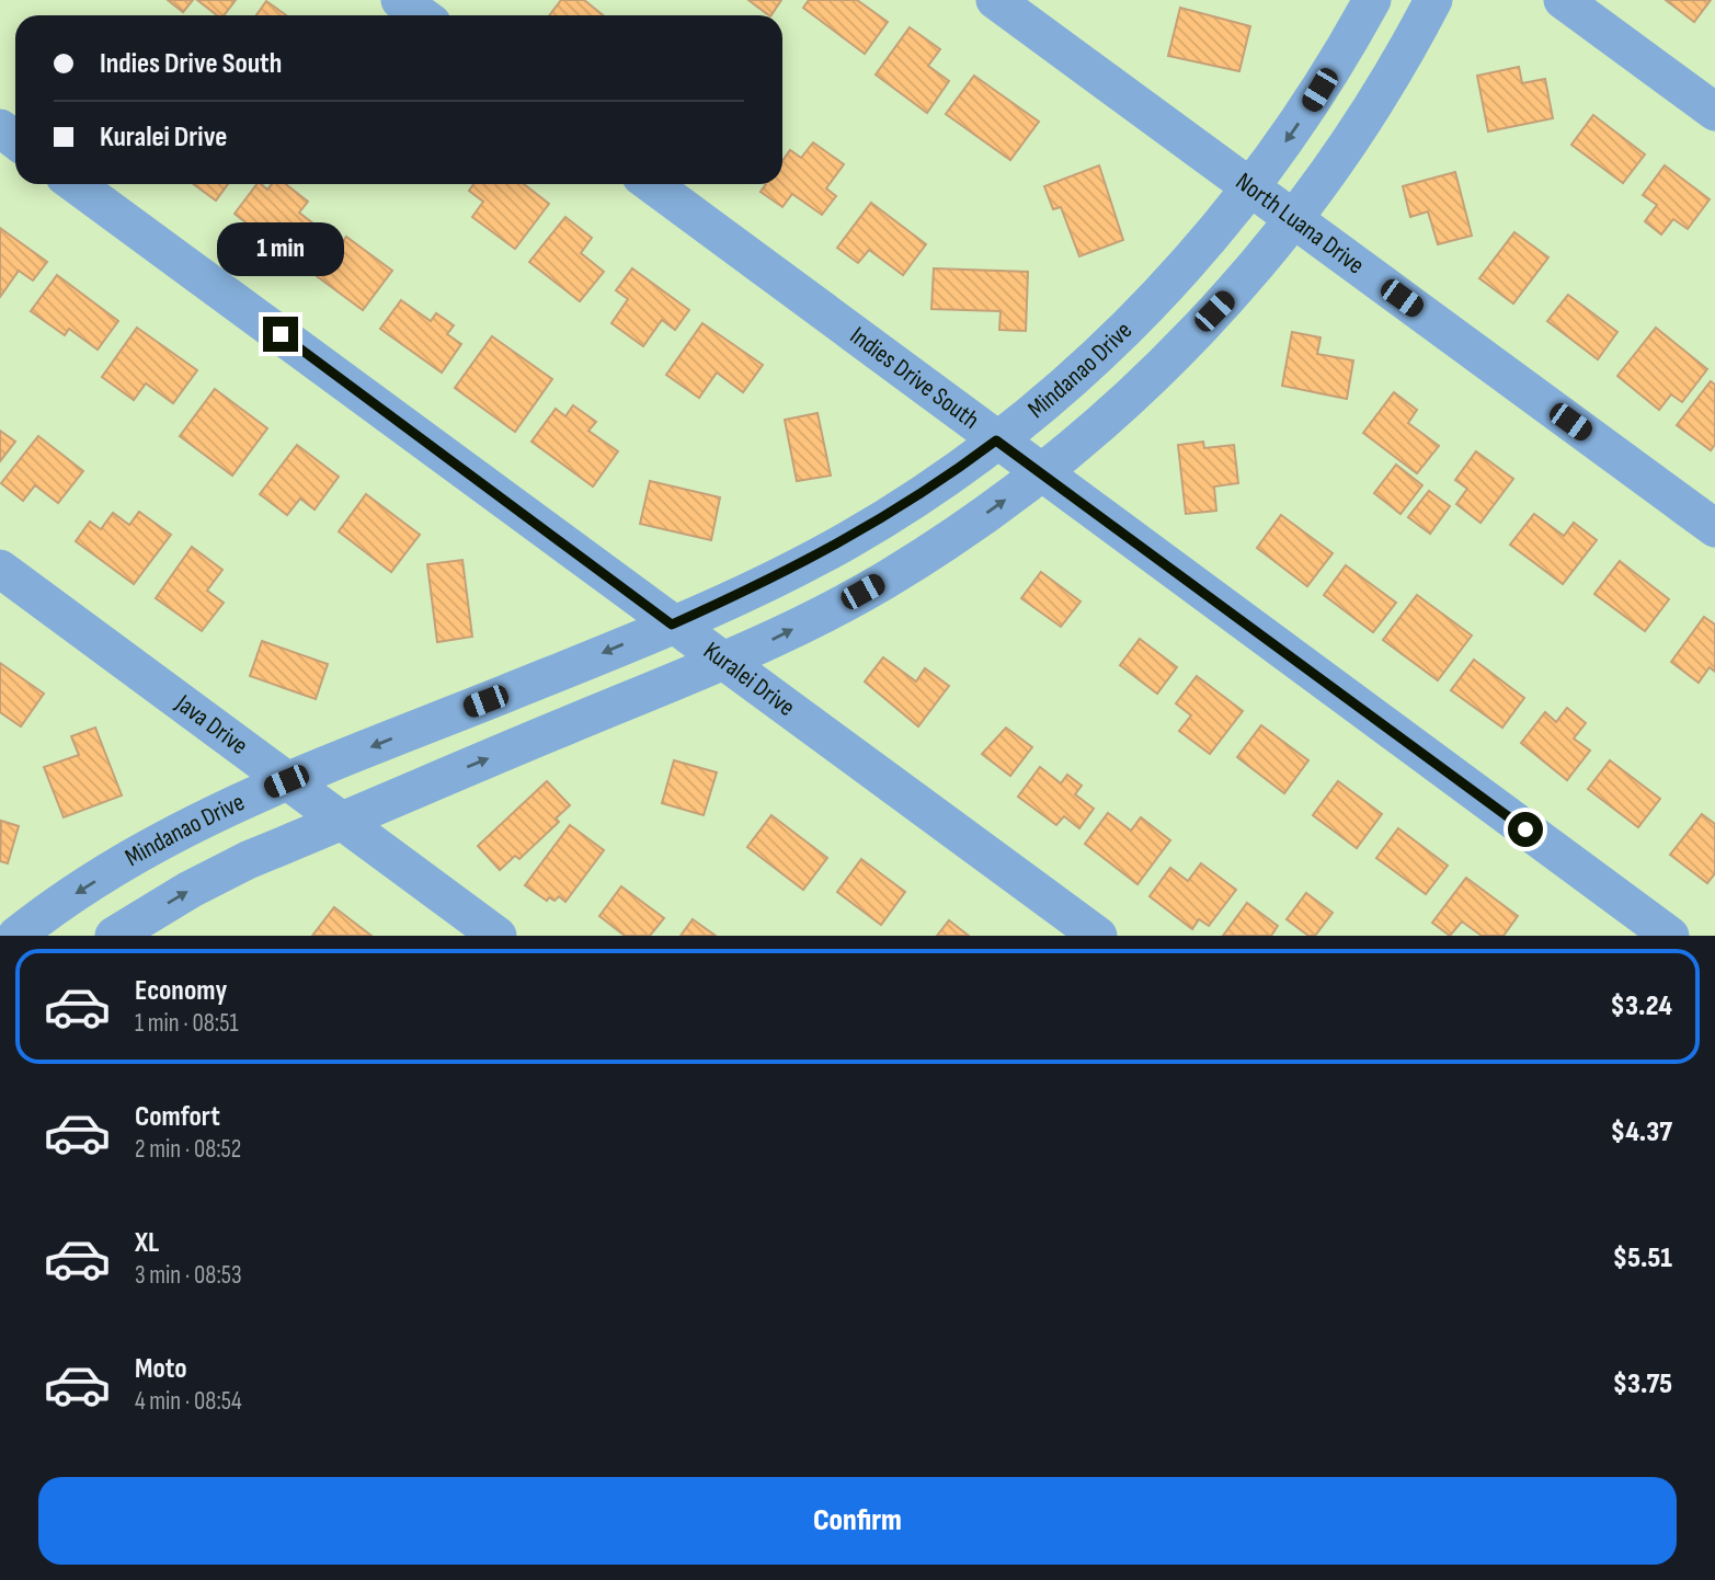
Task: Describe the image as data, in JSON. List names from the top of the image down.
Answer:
{
  "streets": {
    "street": [
      "North Luana Drive",
      "Mindanao Drive",
      "Indies Drive South",
      "Kuralei Drive",
      "Java Drive"
    ]
  },
  "crossings": [
    ["North Luana Drive", "Mindanao Drive"],
    ["Mindanao Drive", "Indies Drive South"],
    ["Mindanao Drive", "Kuralei Drive"],
    ["Mindanao Drive", "Java Drive"]
  ],
  "page": {
    "banner": ["Indies Drive South", "Kuralei Drive"],
    "bubble": "1 min",
    "list": [
      {
        "name": "Economy",
        "note": "1 min · 08:51",
        "value": "$3.24"
      },
      {
        "name": "Comfort",
        "note": "2 min · 08:52",
        "value": "$4.37"
      },
      {
        "name": "XL",
        "note": "3 min · 08:53",
        "value": "$5.51"
      },
      {
        "name": "Moto",
        "note": "4 min · 08:54",
        "value": "$3.75"
      }
    ],
    "buttons": "Confirm"
  }
}
